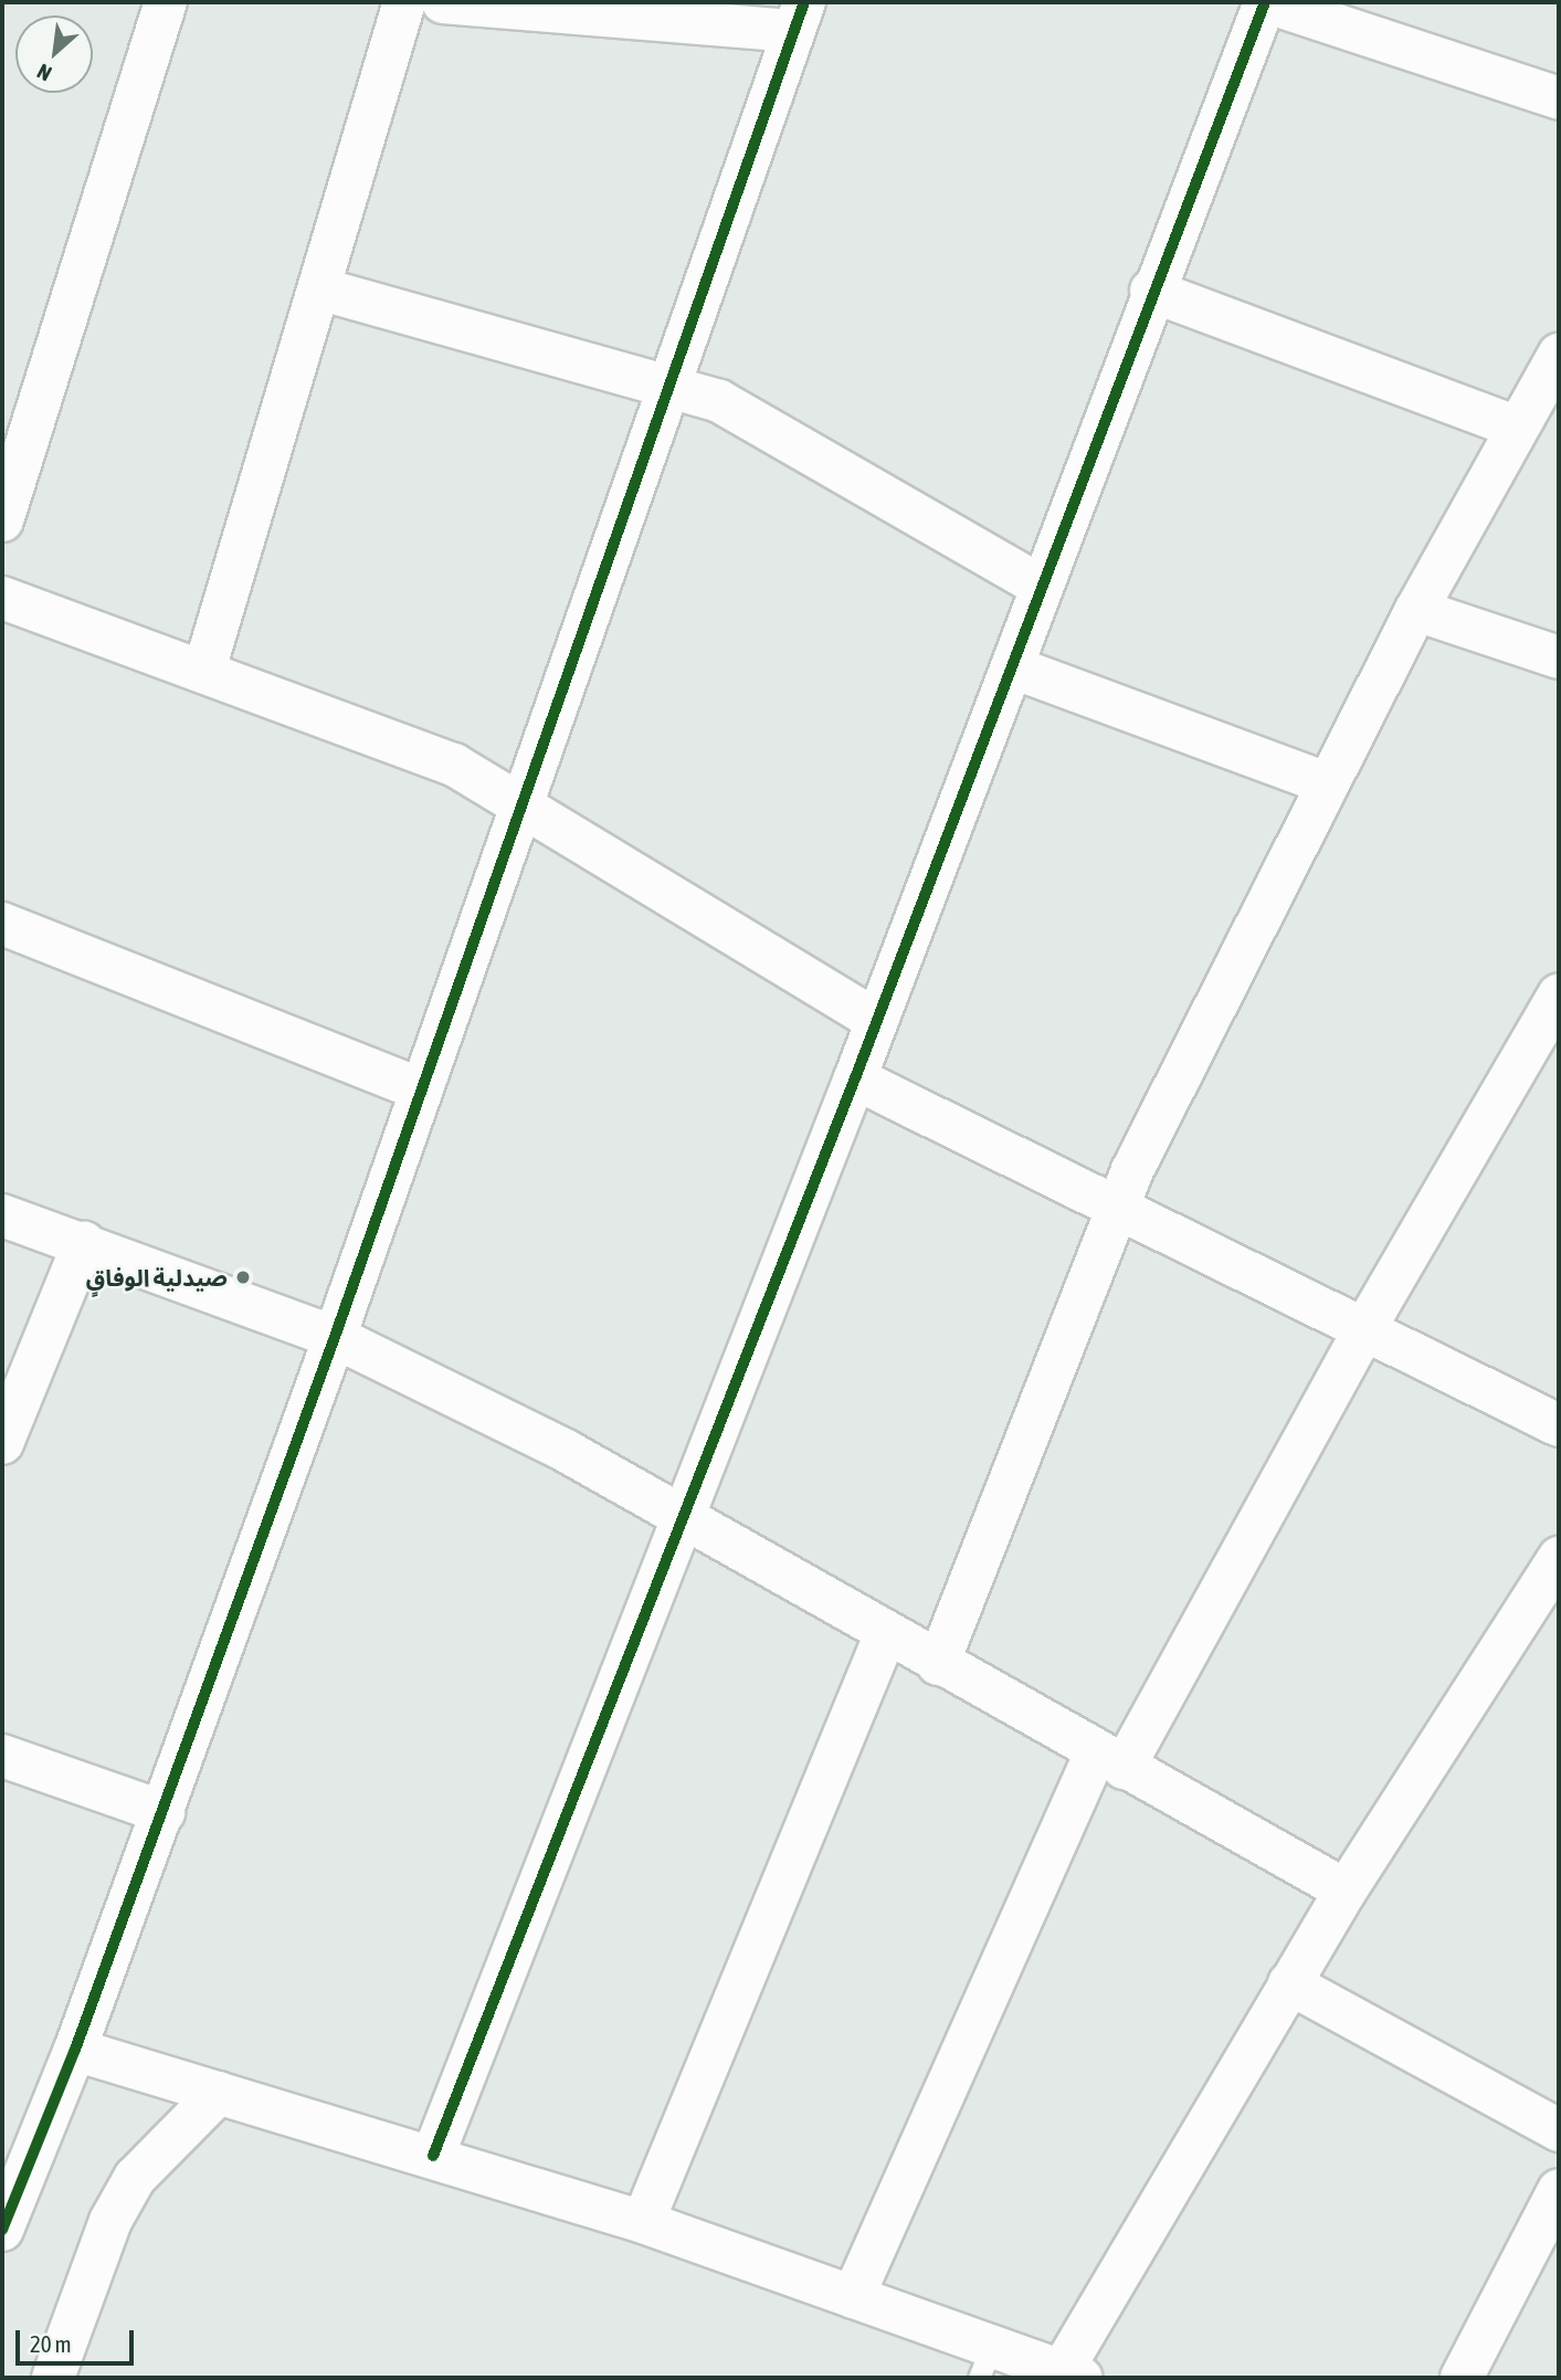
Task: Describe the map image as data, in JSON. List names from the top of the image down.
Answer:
{
  "places": ["صيدلية الوفاقٍ"],
  "scale_bar": "20 m",
  "north": "bottom left"
}
